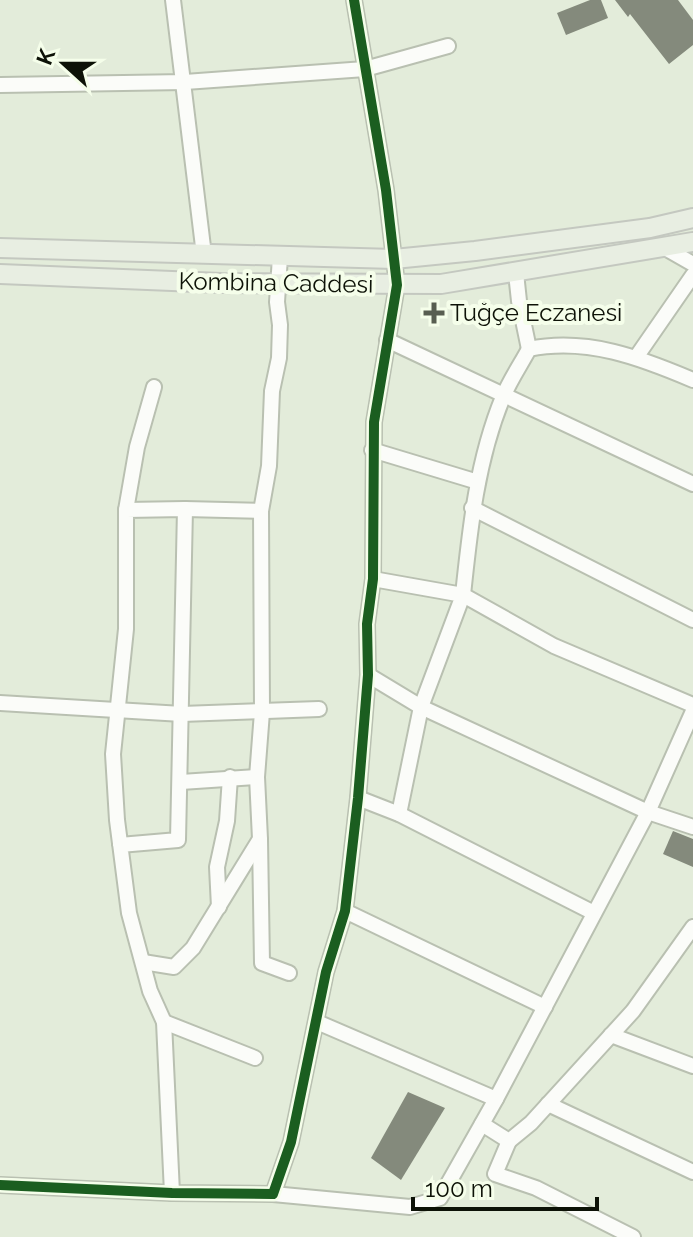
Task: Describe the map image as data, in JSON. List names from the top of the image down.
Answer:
{
  "streets": {
    "main road": ["Kombina Caddesi"]
  },
  "places": {
    "health": ["Tuğçe Eczanesi"]
  },
  "scale_bar": "100 m",
  "north": "left"
}
